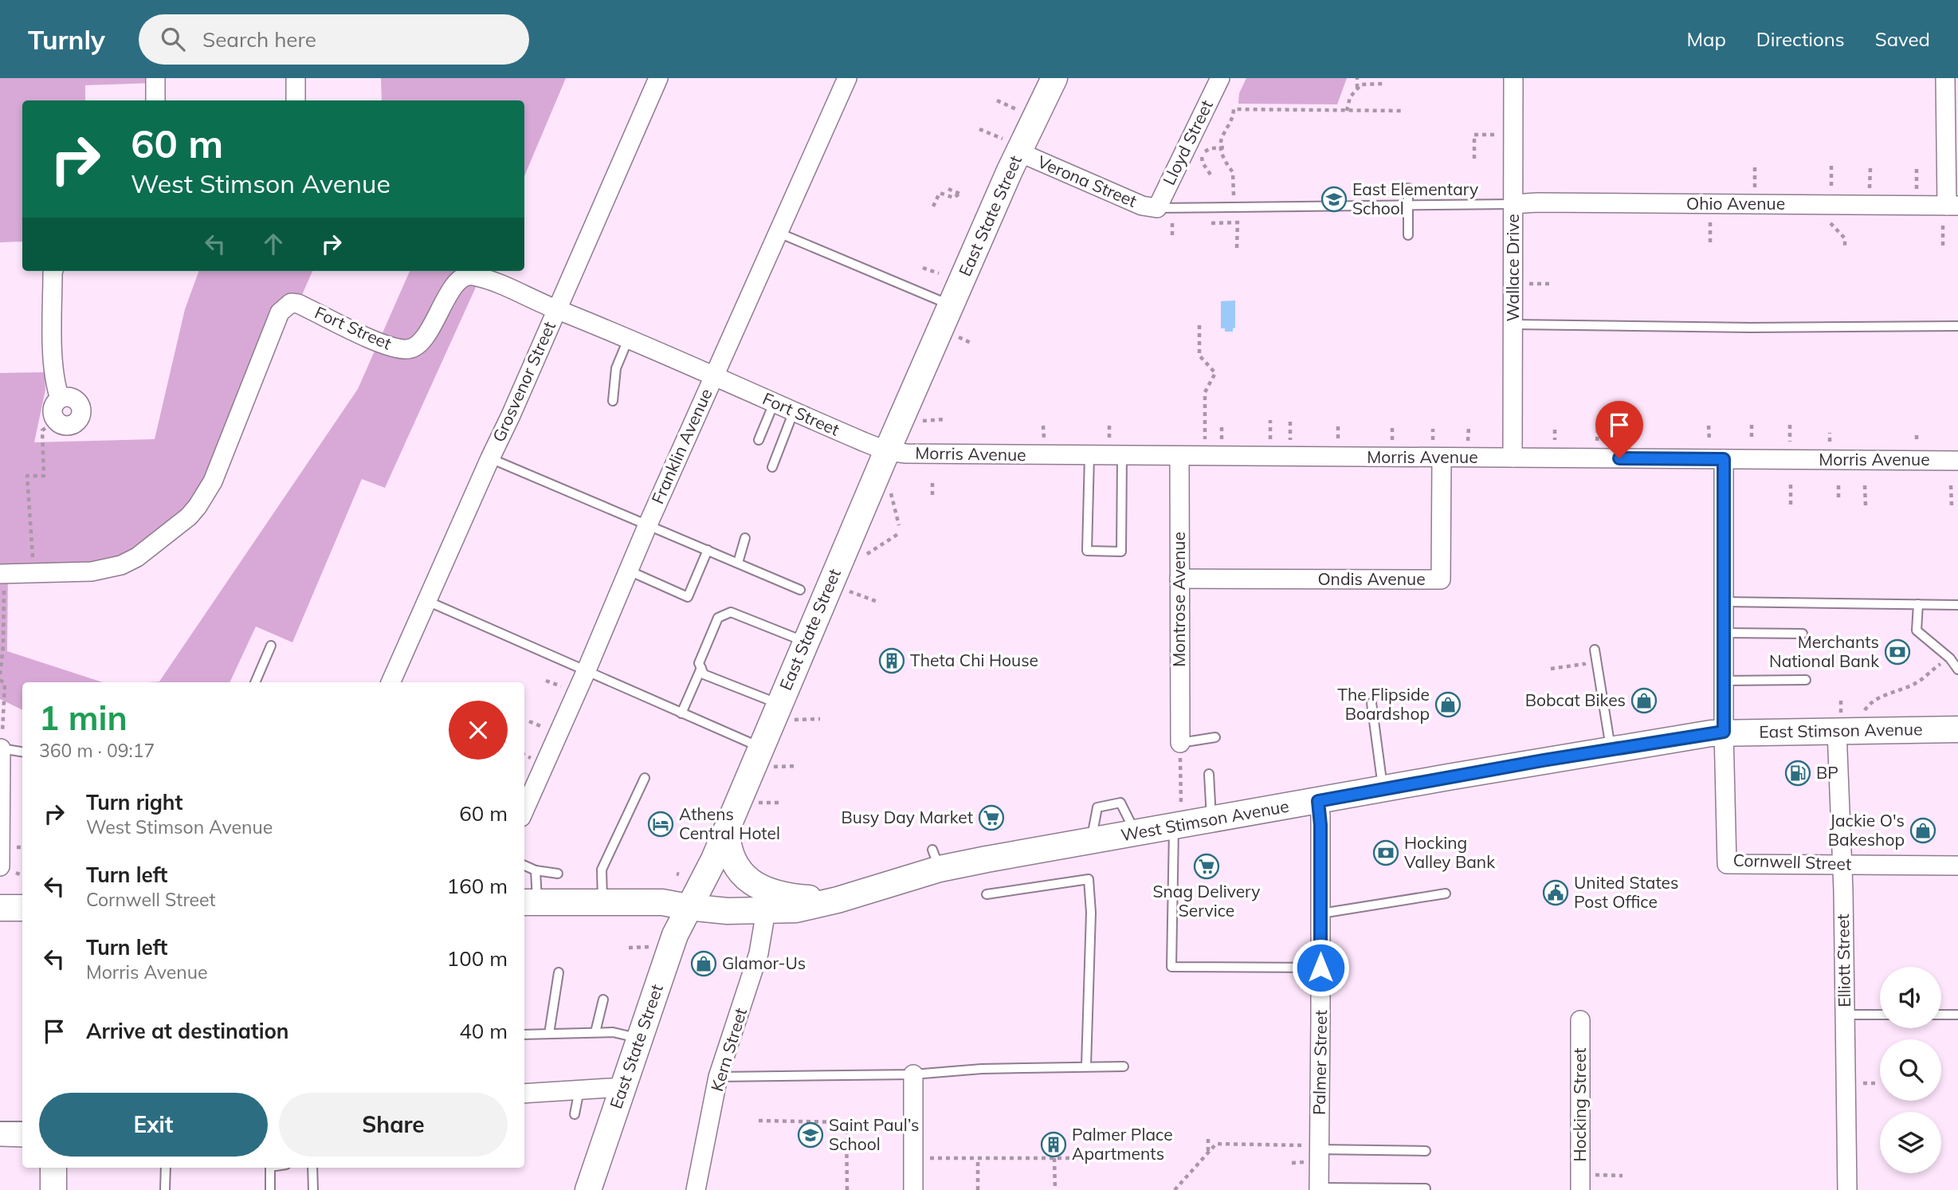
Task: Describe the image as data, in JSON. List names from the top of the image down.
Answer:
{
  "streets": {
    "main road": ["East State Street", "East Stimson Avenue", "West Stimson Avenue"],
    "street": [
      "Lloyd Street",
      "Verona Street",
      "Ohio Avenue",
      "Wallace Drive",
      "Fort Street",
      "Grosvenor Street",
      "Franklin Avenue",
      "Morris Avenue",
      "Ondis Avenue",
      "Montrose Avenue",
      "Cornwell Street",
      "Elliott Street",
      "Kern Street",
      "Palmer Street",
      "Hocking Street"
    ]
  },
  "crossings": [
    ["Lloyd Street", "Verona Street"],
    ["Verona Street", "East State Street"],
    ["Ohio Avenue", "Wallace Drive"],
    ["East State Street", "Fort Street"],
    ["East State Street", "Morris Avenue"],
    ["East State Street", "West Stimson Avenue"],
    ["Wallace Drive", "Morris Avenue"],
    ["Fort Street", "Grosvenor Street"],
    ["Fort Street", "Franklin Avenue"],
    ["Fort Street", "Morris Avenue"],
    ["Morris Avenue", "Ondis Avenue"],
    ["Morris Avenue", "Montrose Avenue"],
    ["Morris Avenue", "Cornwell Street"],
    ["Ondis Avenue", "Montrose Avenue"],
    ["East Stimson Avenue", "West Stimson Avenue"],
    ["East Stimson Avenue", "Cornwell Street"],
    ["East Stimson Avenue", "Elliott Street"],
    ["West Stimson Avenue", "Cornwell Street"],
    ["West Stimson Avenue", "Kern Street"],
    ["West Stimson Avenue", "Palmer Street"],
    ["Cornwell Street", "Elliott Street"]
  ],
  "places": {
    "school or university": ["East Elementary School", "Saint Paul’s School"],
    "bank": ["Merchants National Bank", "Hocking Valley Bank"],
    "building": ["Theta Chi House", "Palmer Place Apartments"],
    "shop": [
      "Bobcat Bikes",
      "The Flipside Boardshop",
      "Jackie O's Bakeshop",
      "Glamor-Us"
    ],
    "fuel station": ["BP"],
    "supermarket": ["Busy Day Market", "Snag Delivery Service"],
    "hotel": ["Athens Central Hotel"],
    "public building": ["United States Post Office"]
  },
  "page": {
    "header": "Turnly",
    "search": "Search here",
    "nav": ["Map", "Directions", "Saved"],
    "turn": ["60 m", "West Stimson Avenue"],
    "heading": ["1 min", "360 m · 09:17"],
    "list": [
      {
        "name": "Turn right",
        "note": "West Stimson Avenue",
        "value": "60 m"
      },
      {
        "name": "Turn left",
        "note": "Cornwell Street",
        "value": "160 m"
      },
      {
        "name": "Turn left",
        "note": "Morris Avenue",
        "value": "100 m"
      },
      {
        "name": "Arrive at destination",
        "value": "40 m"
      }
    ],
    "buttons": ["Exit", "Share"]
  }
}
